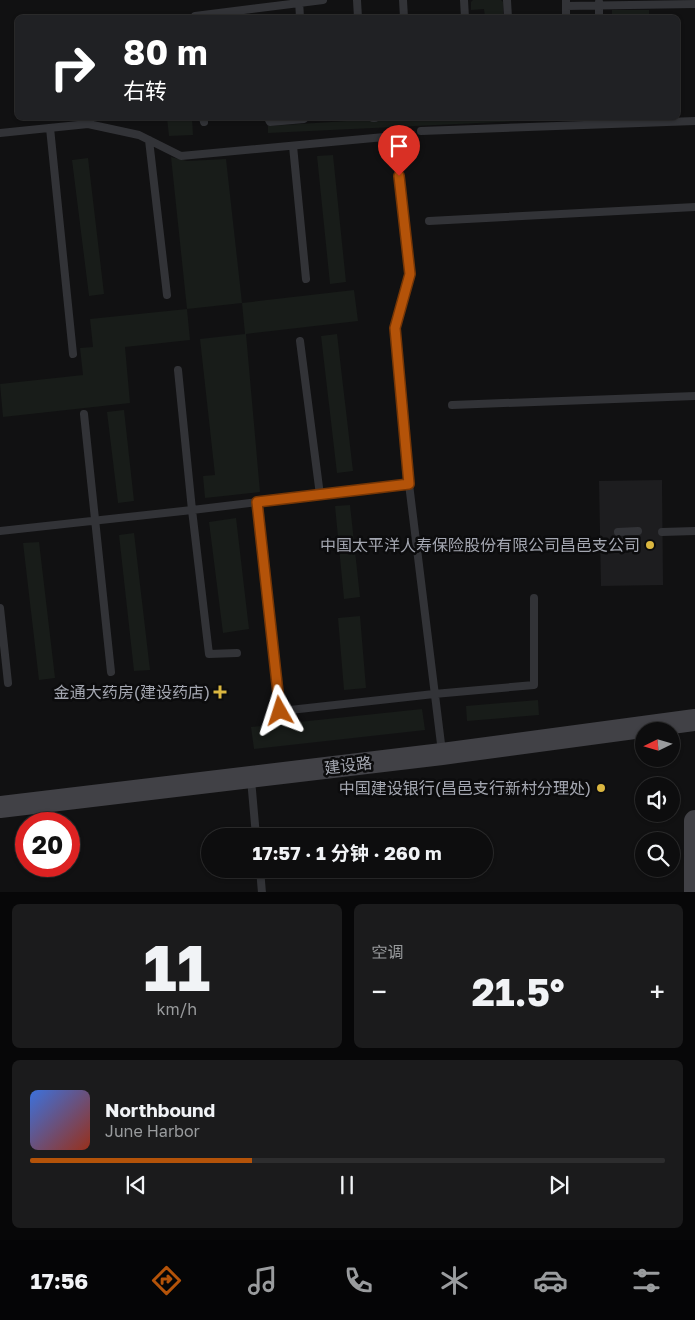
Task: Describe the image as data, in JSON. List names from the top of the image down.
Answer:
{
  "streets": {
    "street": ["建设路"]
  },
  "places": {
    "other": ["中国太平洋人寿保险股份有限公司昌邑支公司", "中国建设银行(昌邑支行新村分理处)"],
    "health": ["金通大药房(建设药店)"]
  },
  "north": "left",
  "page": {
    "turn": ["80 m", "右转"],
    "limit": "20",
    "trip": "17:57 · 1 分钟 · 260 m",
    "tile": [
      ["11", "km/h"],
      "空调"
    ],
    "heat": ["−", "21.5°", "+"],
    "song": ["Northbound", "June Harbor"],
    "tabs": "17:56"
  }
}
